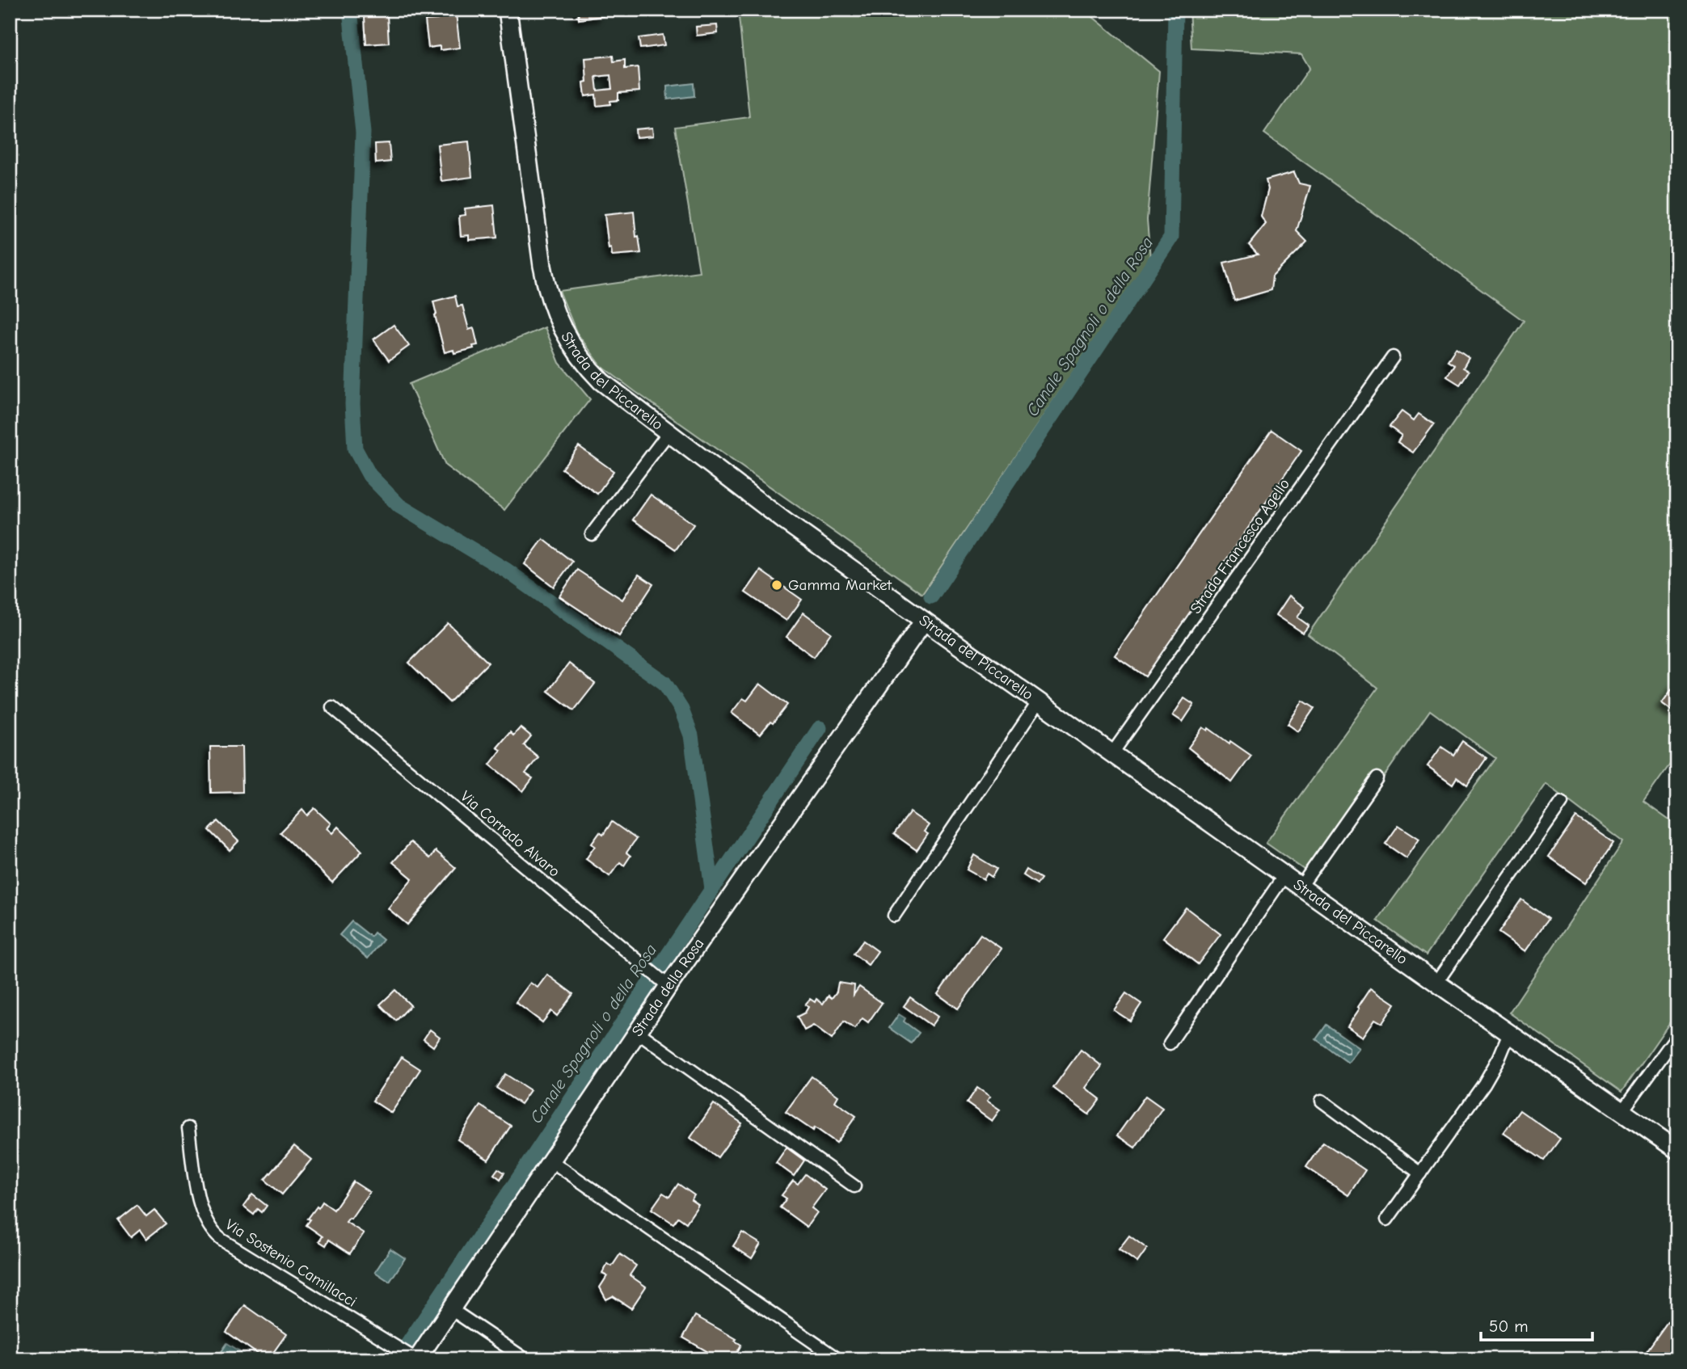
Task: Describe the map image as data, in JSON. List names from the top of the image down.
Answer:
{
  "streets": {
    "street": [
      "Strada del Piccarello",
      "Strada Francesco Agello",
      "Via Corrado Alvaro",
      "Strada della Rosa",
      "Via Sostenio Camillacci"
    ]
  },
  "crossings": [
    ["Strada del Piccarello", "Strada Francesco Agello"],
    ["Strada del Piccarello", "Strada della Rosa"],
    ["Via Corrado Alvaro", "Strada della Rosa"],
    ["Strada della Rosa", "Via Sostenio Camillacci"]
  ],
  "water": ["Canale Spagnoli o della Rosa"],
  "places": ["Gamma Market"],
  "scale_bar": "50 m"
}
